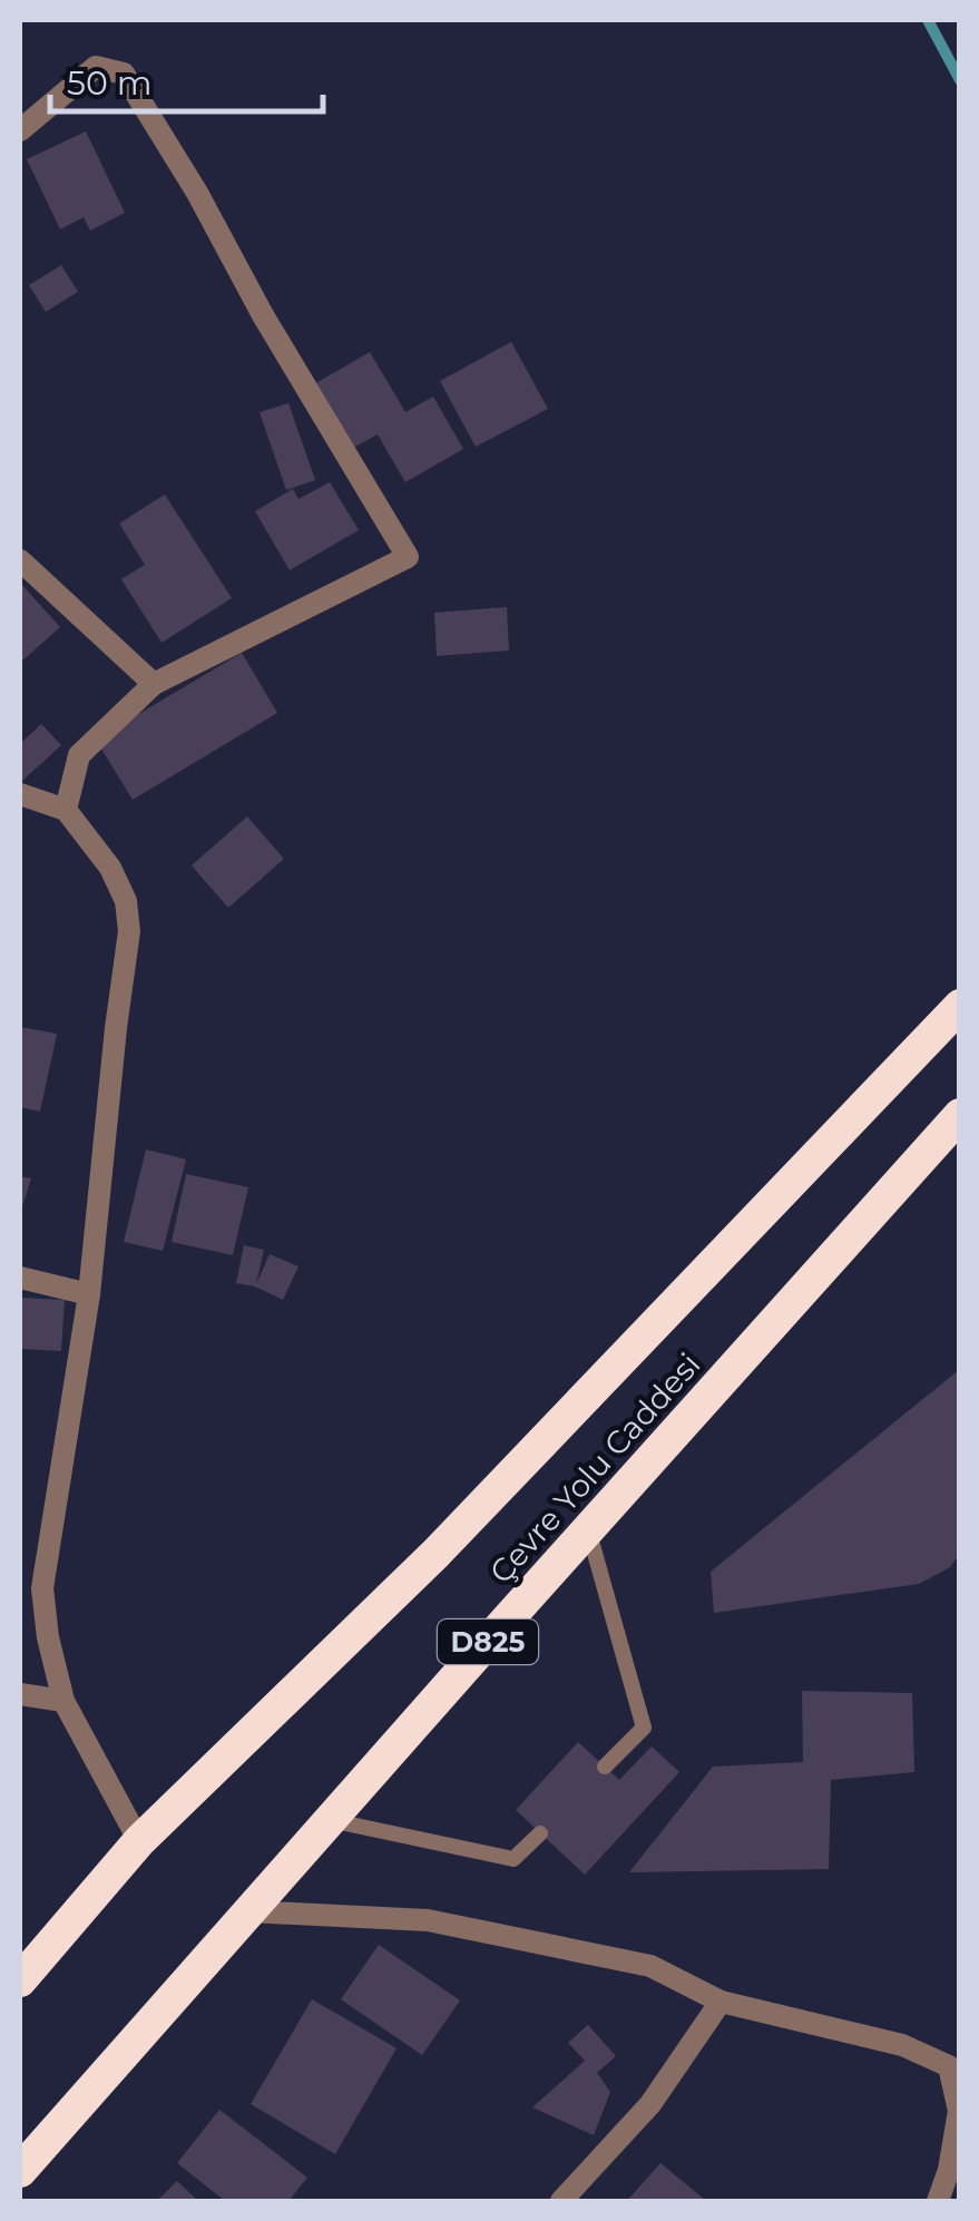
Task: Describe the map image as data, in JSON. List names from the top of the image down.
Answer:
{
  "streets": {
    "highway": ["Çevre Yolu Caddesi", "D825"]
  },
  "scale_bar": "50 m"
}
